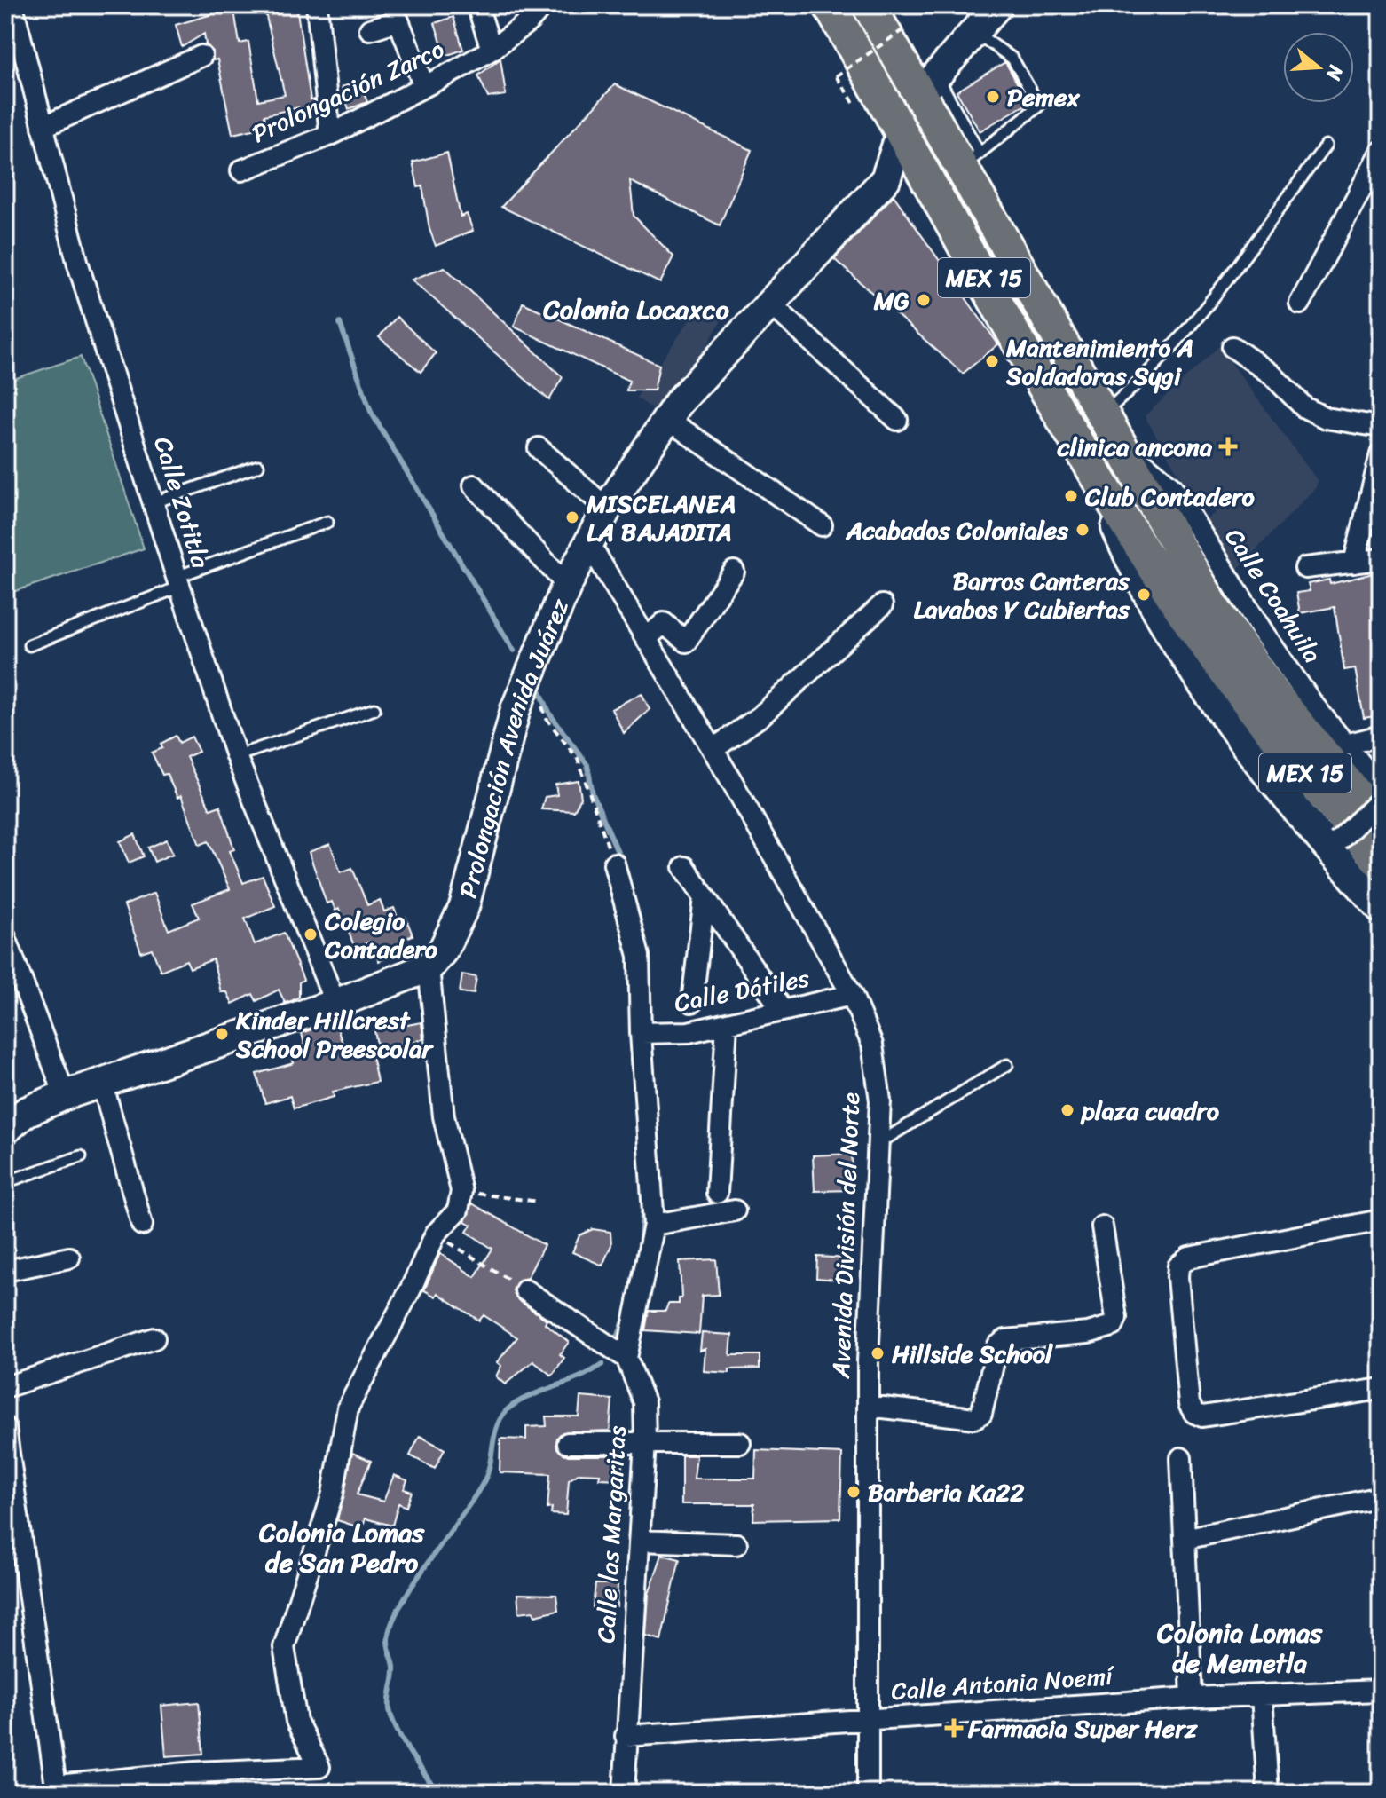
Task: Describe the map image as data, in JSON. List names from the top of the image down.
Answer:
{
  "streets": {
    "main road": ["MEX 15"],
    "street": [
      "Prolongación Zarco",
      "Calle Zotitla",
      "Calle Coahuila",
      "Prolongación Avenida Juárez",
      "Calle Dátiles",
      "Avenida División del Norte",
      "Calle las Margaritas",
      "Calle Antonia Noemí"
    ]
  },
  "crossings": [
    ["MEX 15", "Calle Coahuila"],
    ["MEX 15", "Prolongación Avenida Juárez"],
    ["Prolongación Avenida Juárez", "Avenida División del Norte"],
    ["Calle Dátiles", "Avenida División del Norte"],
    ["Avenida División del Norte", "Calle Antonia Noemí"],
    ["Calle las Margaritas", "Calle Antonia Noemí"]
  ],
  "districts": ["Colonia Locaxco", "Colonia Lomas de San Pedro", "Colonia Lomas de Memetla"],
  "places": {
    "other": [
      "Pemex",
      "MG",
      "Mantenimiento A Soldadoras Sygi",
      "Club Contadero",
      "MISCELANEA LA BAJADITA",
      "Acabados Coloniales",
      "Barros Canteras Lavabos Y Cubiertas",
      "Colegio Contadero",
      "Kinder Hillcrest School Preescolar",
      "plaza cuadro",
      "Hillside School",
      "Barberia Ka22"
    ],
    "health": ["clinica ancona", "Farmacia Super Herz"]
  },
  "north": "right"
}
